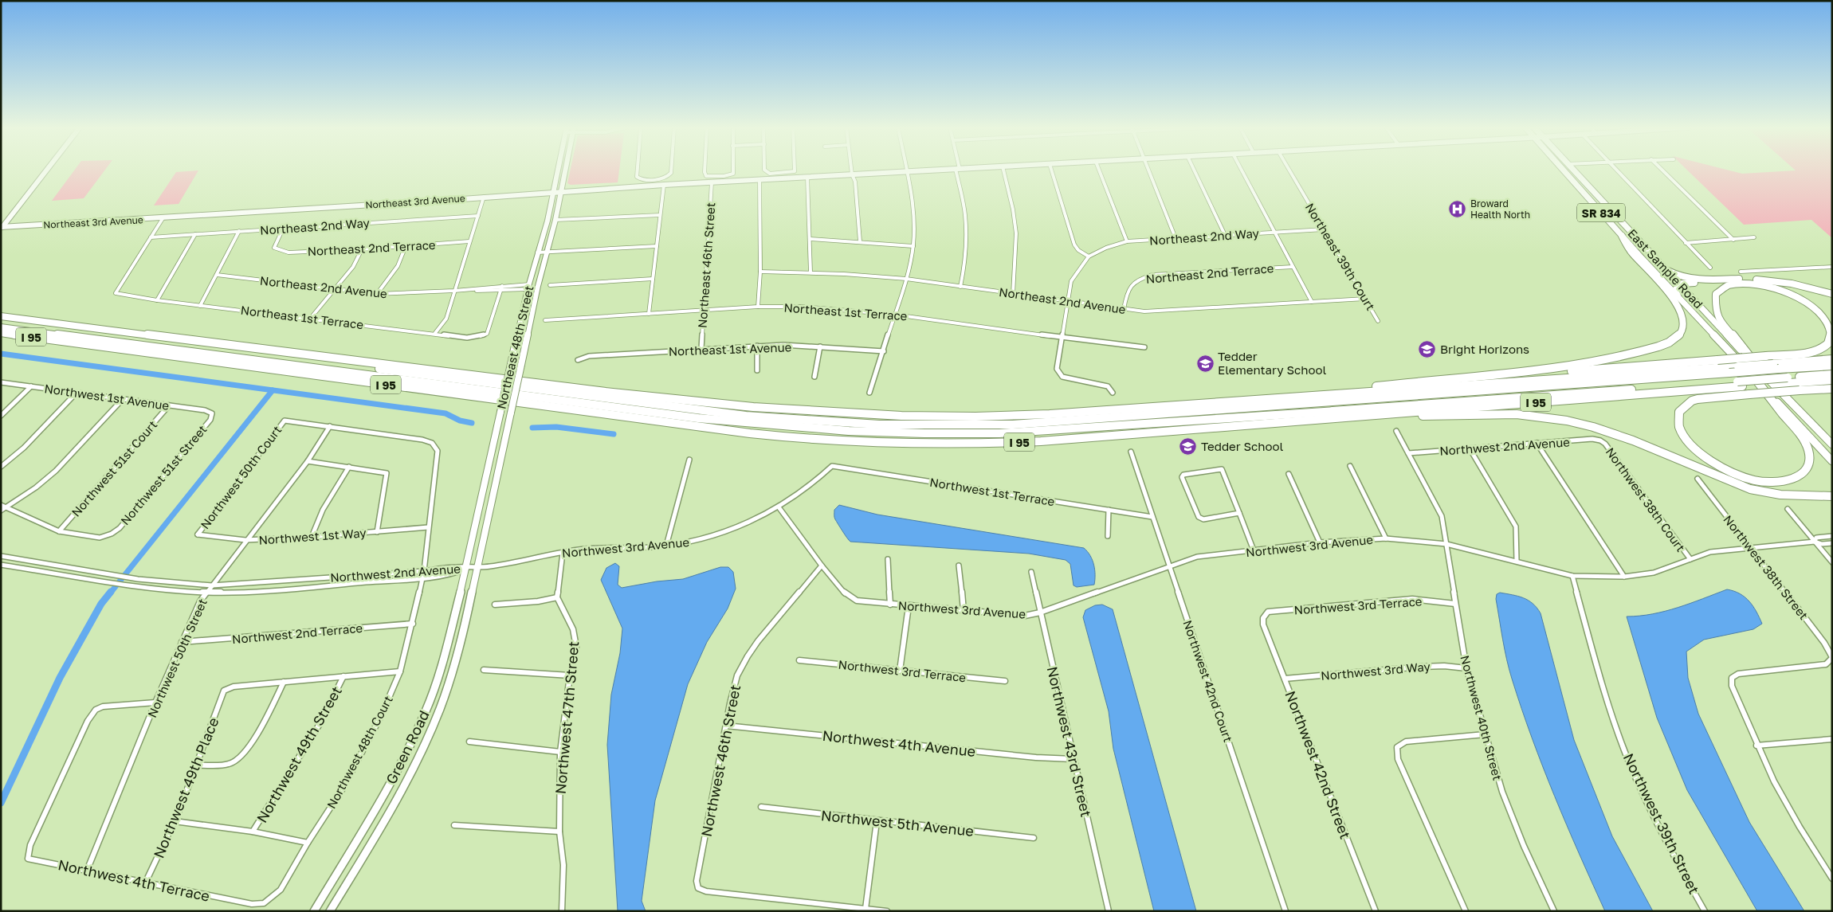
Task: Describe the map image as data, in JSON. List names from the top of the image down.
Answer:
{
  "streets": {
    "highway": ["I 95"],
    "main road": ["SR 834", "East Sample Road"],
    "street": [
      "Northeast 3rd Avenue",
      "Northeast 2nd Way",
      "Northeast 2nd Terrace",
      "Northeast 39th Court",
      "Northeast 46th Street",
      "Northeast 2nd Avenue",
      "Northeast 1st Terrace",
      "Northeast 48th Street",
      "Northeast 1st Avenue",
      "Northwest 1st Avenue",
      "Northwest 2nd Avenue",
      "Northwest 51st Court",
      "Northwest 51st Street",
      "Northwest 50th Court",
      "Northwest 1st Terrace",
      "Northwest 38th Court",
      "Northwest 1st Way",
      "Northwest 3rd Avenue",
      "Northwest 38th Street",
      "Northwest 3rd Terrace",
      "Northwest 2nd Terrace",
      "Northwest 50th Street",
      "Northwest 3rd Way",
      "Northwest 42nd Court",
      "Northwest 47th Street",
      "Northwest 40th Street",
      "Northwest 43rd Street",
      "Northwest 4th Avenue",
      "Green Road",
      "Northwest 48th Court",
      "Northwest 49th Street",
      "Northwest 46th Street",
      "Northwest 42nd Street",
      "Northwest 49th Place",
      "Northwest 5th Avenue",
      "Northwest 39th Street",
      "Northwest 4th Terrace"
    ]
  },
  "crossings": [
    ["Northeast 3rd Avenue", "Northeast 46th Street"],
    ["Northeast 3rd Avenue", "Northeast 48th Street"],
    ["SR 834", "East Sample Road"],
    ["Northeast 2nd Way", "Northeast 2nd Terrace"],
    ["Northeast 2nd Way", "Northeast 39th Court"],
    ["Northeast 2nd Way", "Northeast 1st Terrace"],
    ["Northeast 2nd Terrace", "Northeast 2nd Avenue"],
    ["Northeast 39th Court", "Northeast 2nd Avenue"],
    ["Northeast 46th Street", "Northeast 1st Terrace"],
    ["Northeast 46th Street", "Northeast 1st Avenue"],
    ["Northeast 2nd Avenue", "Northeast 1st Terrace"],
    ["Northeast 2nd Avenue", "Northeast 48th Street"],
    ["Northeast 48th Street", "Northwest 2nd Avenue"],
    ["Northeast 48th Street", "Northwest 3rd Avenue"],
    ["Northeast 48th Street", "Green Road"],
    ["Northwest 1st Avenue", "Northwest 51st Court"],
    ["Northwest 1st Avenue", "Northwest 51st Street"],
    ["Northwest 2nd Avenue", "Northwest 38th Court"],
    ["Northwest 2nd Avenue", "Northwest 3rd Avenue"],
    ["Northwest 2nd Avenue", "Northwest 50th Street"],
    ["Northwest 2nd Avenue", "Northwest 40th Street"],
    ["Northwest 2nd Avenue", "Green Road"],
    ["Northwest 2nd Avenue", "Northwest 48th Court"],
    ["Northwest 51st Court", "Northwest 51st Street"],
    ["Northwest 50th Court", "Northwest 1st Way"],
    ["Northwest 50th Court", "Northwest 50th Street"],
    ["Northwest 50th Court", "Northwest 48th Court"],
    ["Northwest 1st Terrace", "Northwest 3rd Avenue"],
    ["Northwest 1st Terrace", "Northwest 42nd Court"],
    ["Northwest 38th Court", "Northwest 3rd Avenue"],
    ["Northwest 1st Way", "Northwest 50th Street"],
    ["Northwest 1st Way", "Northwest 48th Court"],
    ["Northwest 3rd Avenue", "Northwest 38th Street"],
    ["Northwest 3rd Avenue", "Northwest 42nd Court"],
    ["Northwest 3rd Avenue", "Northwest 40th Street"],
    ["Northwest 3rd Avenue", "Northwest 43rd Street"],
    ["Northwest 3rd Avenue", "Green Road"],
    ["Northwest 3rd Avenue", "Northwest 46th Street"],
    ["Northwest 3rd Avenue", "Northwest 39th Street"],
    ["Northwest 3rd Terrace", "Northwest 40th Street"],
    ["Northwest 3rd Terrace", "Northwest 42nd Street"],
    ["Northwest 2nd Terrace", "Northwest 50th Street"],
    ["Northwest 2nd Terrace", "Northwest 48th Court"],
    ["Northwest 50th Street", "Northwest 48th Court"],
    ["Northwest 50th Street", "Northwest 4th Terrace"],
    ["Northwest 3rd Way", "Northwest 40th Street"],
    ["Northwest 3rd Way", "Northwest 42nd Street"],
    ["Northwest 43rd Street", "Northwest 4th Avenue"],
    ["Northwest 4th Avenue", "Northwest 46th Street"],
    ["Northwest 48th Court", "Northwest 4th Terrace"],
    ["Northwest 49th Place", "Northwest 4th Terrace"]
  ],
  "places": {
    "hospital": ["Broward Health North"],
    "school or university": ["Bright Horizons", "Tedder Elementary School", "Tedder School"]
  }
}
